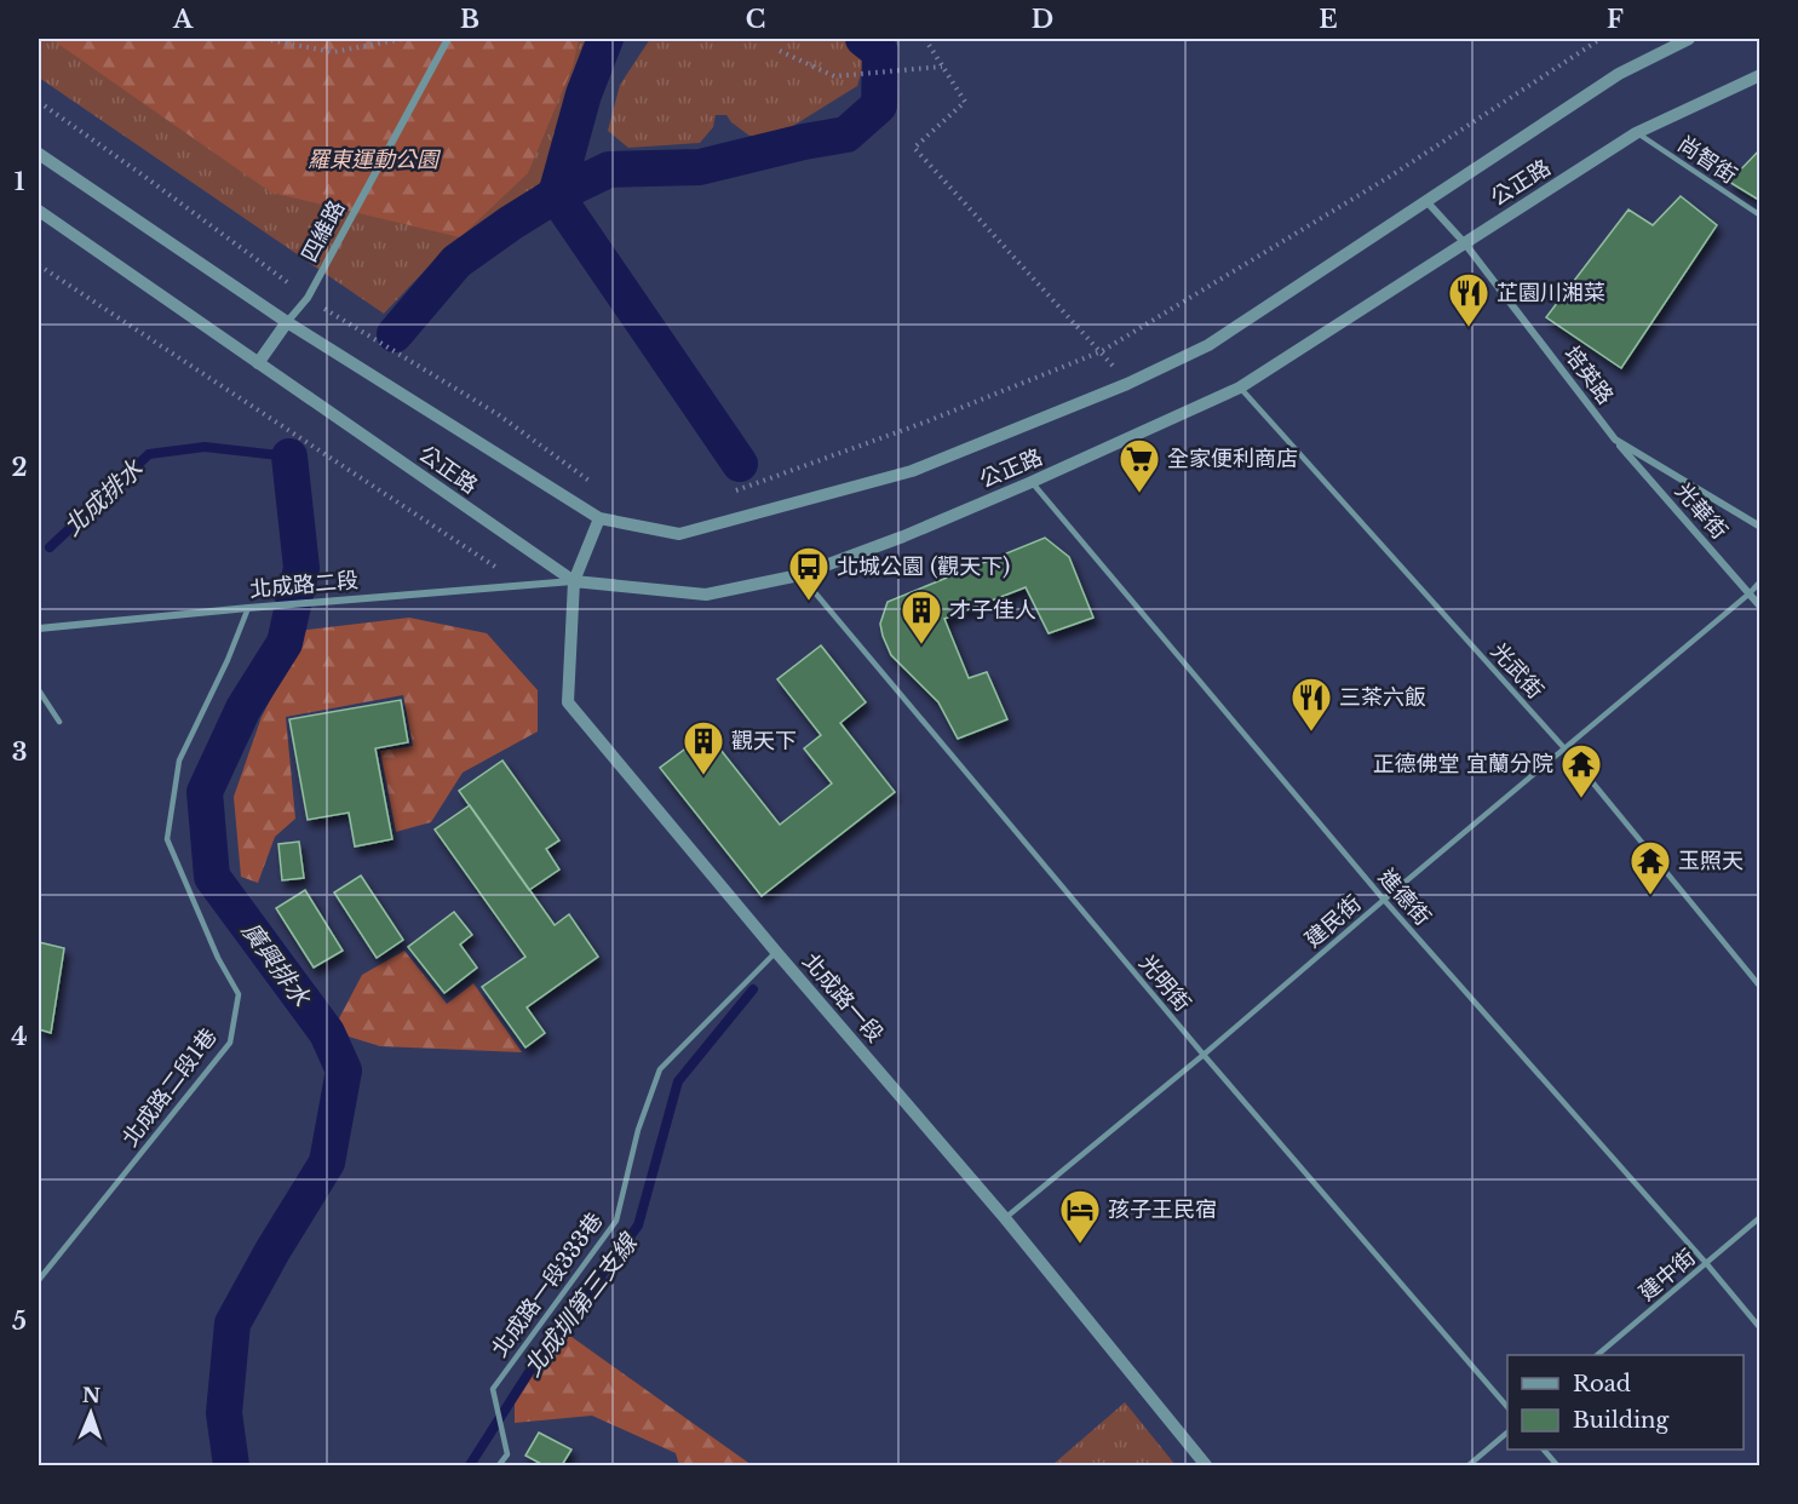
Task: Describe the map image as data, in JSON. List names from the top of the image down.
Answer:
{
  "streets": {
    "street": [
      "公正路",
      "四維路",
      "培英路",
      "光華街",
      "北成路二段",
      "北成路一段"
    ],
    "lane": [
      "尚智街",
      "光武街",
      "進德街",
      "建民街",
      "光明街",
      "北成路二段1巷",
      "建中街",
      "北成路一段333巷"
    ]
  },
  "crossings": [
    ["尚智街", "公正路"],
    ["公正路", "四維路"],
    ["公正路", "培英路"],
    ["公正路", "北成路二段"],
    ["公正路", "光武街"],
    ["公正路", "進德街"],
    ["公正路", "光明街"],
    ["公正路", "北成路一段"],
    ["培英路", "光華街"],
    ["光華街", "建民街"],
    ["北成路二段", "北成路一段"],
    ["北成路二段", "北成路二段1巷"],
    ["光武街", "建民街"],
    ["進德街", "建民街"],
    ["進德街", "建中街"],
    ["建民街", "光明街"],
    ["建民街", "北成路一段"],
    ["北成路一段", "北成路一段333巷"]
  ],
  "water": ["北成排水", "廣興排水", "北成圳第三支線"],
  "parks": ["羅東運動公園"],
  "places": {
    "restaurant": ["芷園川湘菜", "三茶六飯"],
    "supermarket": ["全家便利商店"],
    "bus stop": ["北城公園 (觀天下)"],
    "building": ["才子佳人", "觀天下"],
    "temple": ["正德佛堂 宜蘭分院", "玉照天"],
    "hotel": ["孩子王民宿"]
  },
  "legend": ["Road", "Building"],
  "north": "top",
  "grid": {
    "columns": [
      "A",
      "B",
      "C",
      "D",
      "E",
      "F"
    ],
    "rows": [
      "1",
      "2",
      "3",
      "4",
      "5"
    ]
  }
}
